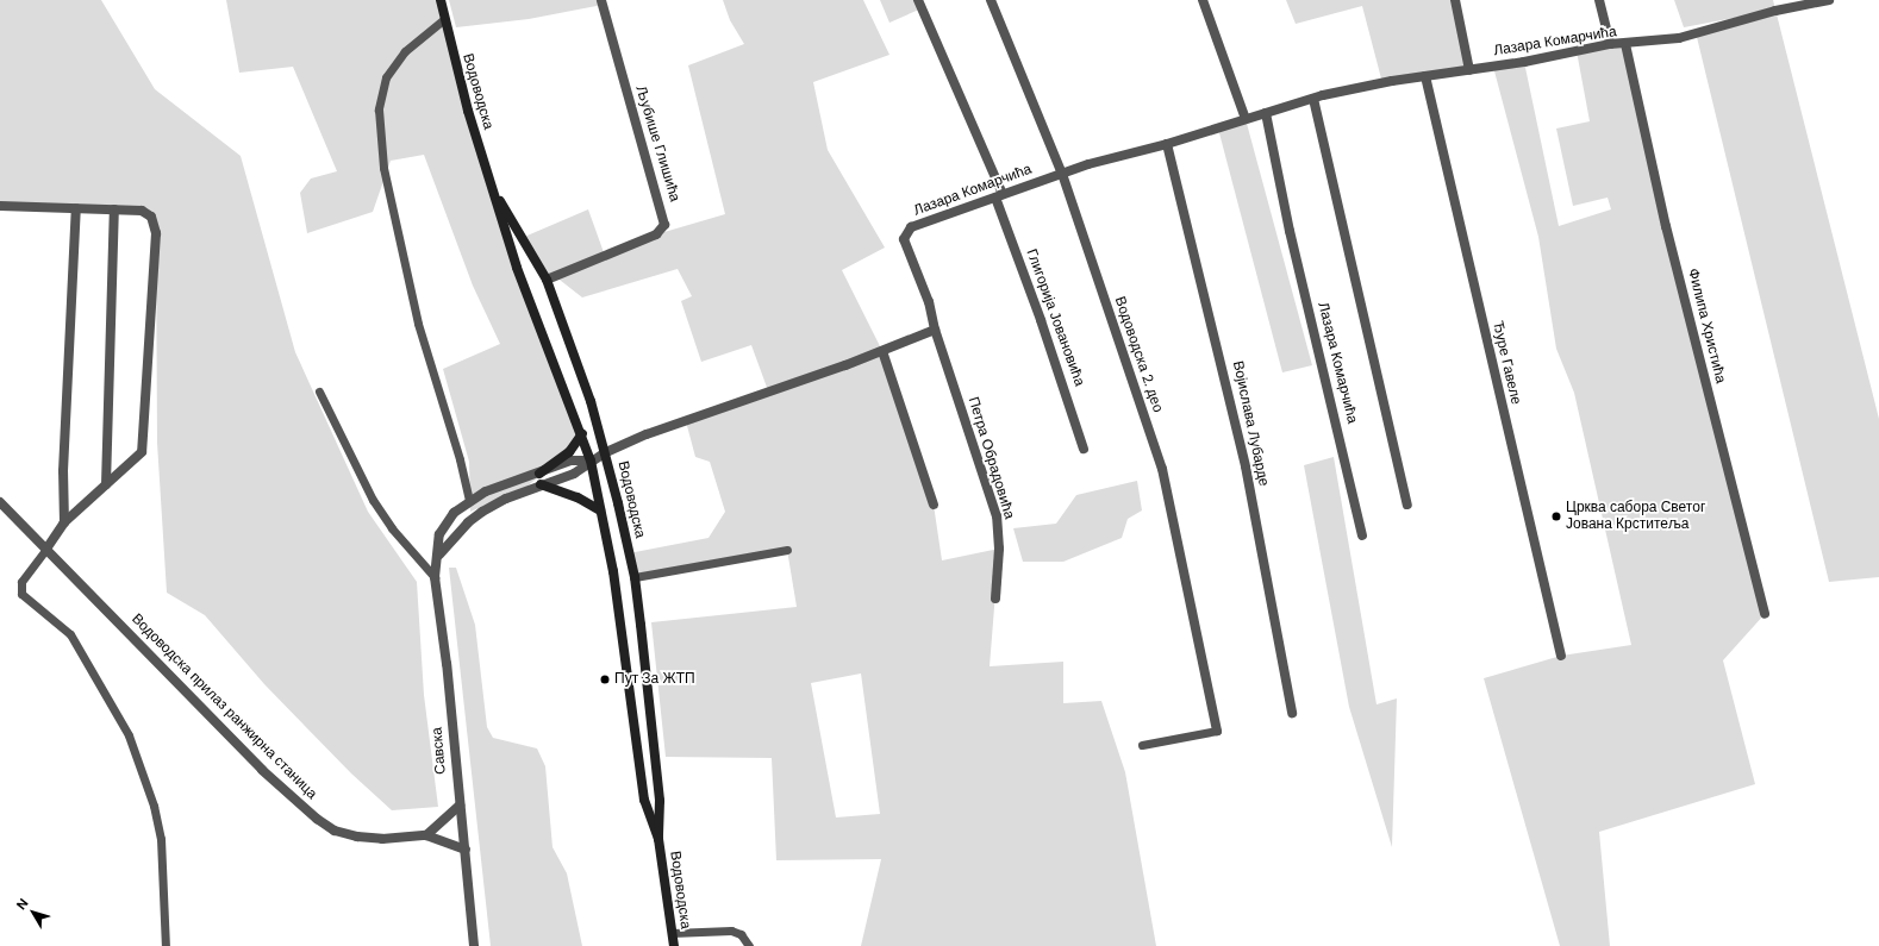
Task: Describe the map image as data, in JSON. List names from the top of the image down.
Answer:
{
  "streets": {
    "main road": ["Водоводска"],
    "street": [
      "Лазара Комарчића",
      "Љубише Глишића",
      "Глигорија Јовановића",
      "Филипа Христића",
      "Водоводска 2. део",
      "Ђуре Гавеле",
      "Војислава Лубарде",
      "Петра Обрадовића",
      "Водоводска прилаз ранжирна станица",
      "Савска"
    ]
  },
  "crossings": [
    ["Лазара Комарчића", "Глигорија Јовановића"],
    ["Лазара Комарчића", "Филипа Христића"],
    ["Лазара Комарчића", "Водоводска 2. део"],
    ["Лазара Комарчића", "Ђуре Гавеле"],
    ["Лазара Комарчића", "Војислава Лубарде"],
    ["Лазара Комарчића", "Петра Обрадовића"],
    ["Водоводска", "Љубише Глишића"],
    ["Водоводска", "Савска"]
  ],
  "places": ["Црква сабора Светог Јована Крститеља", "Пут За ЖТП"],
  "north": "top left"
}
